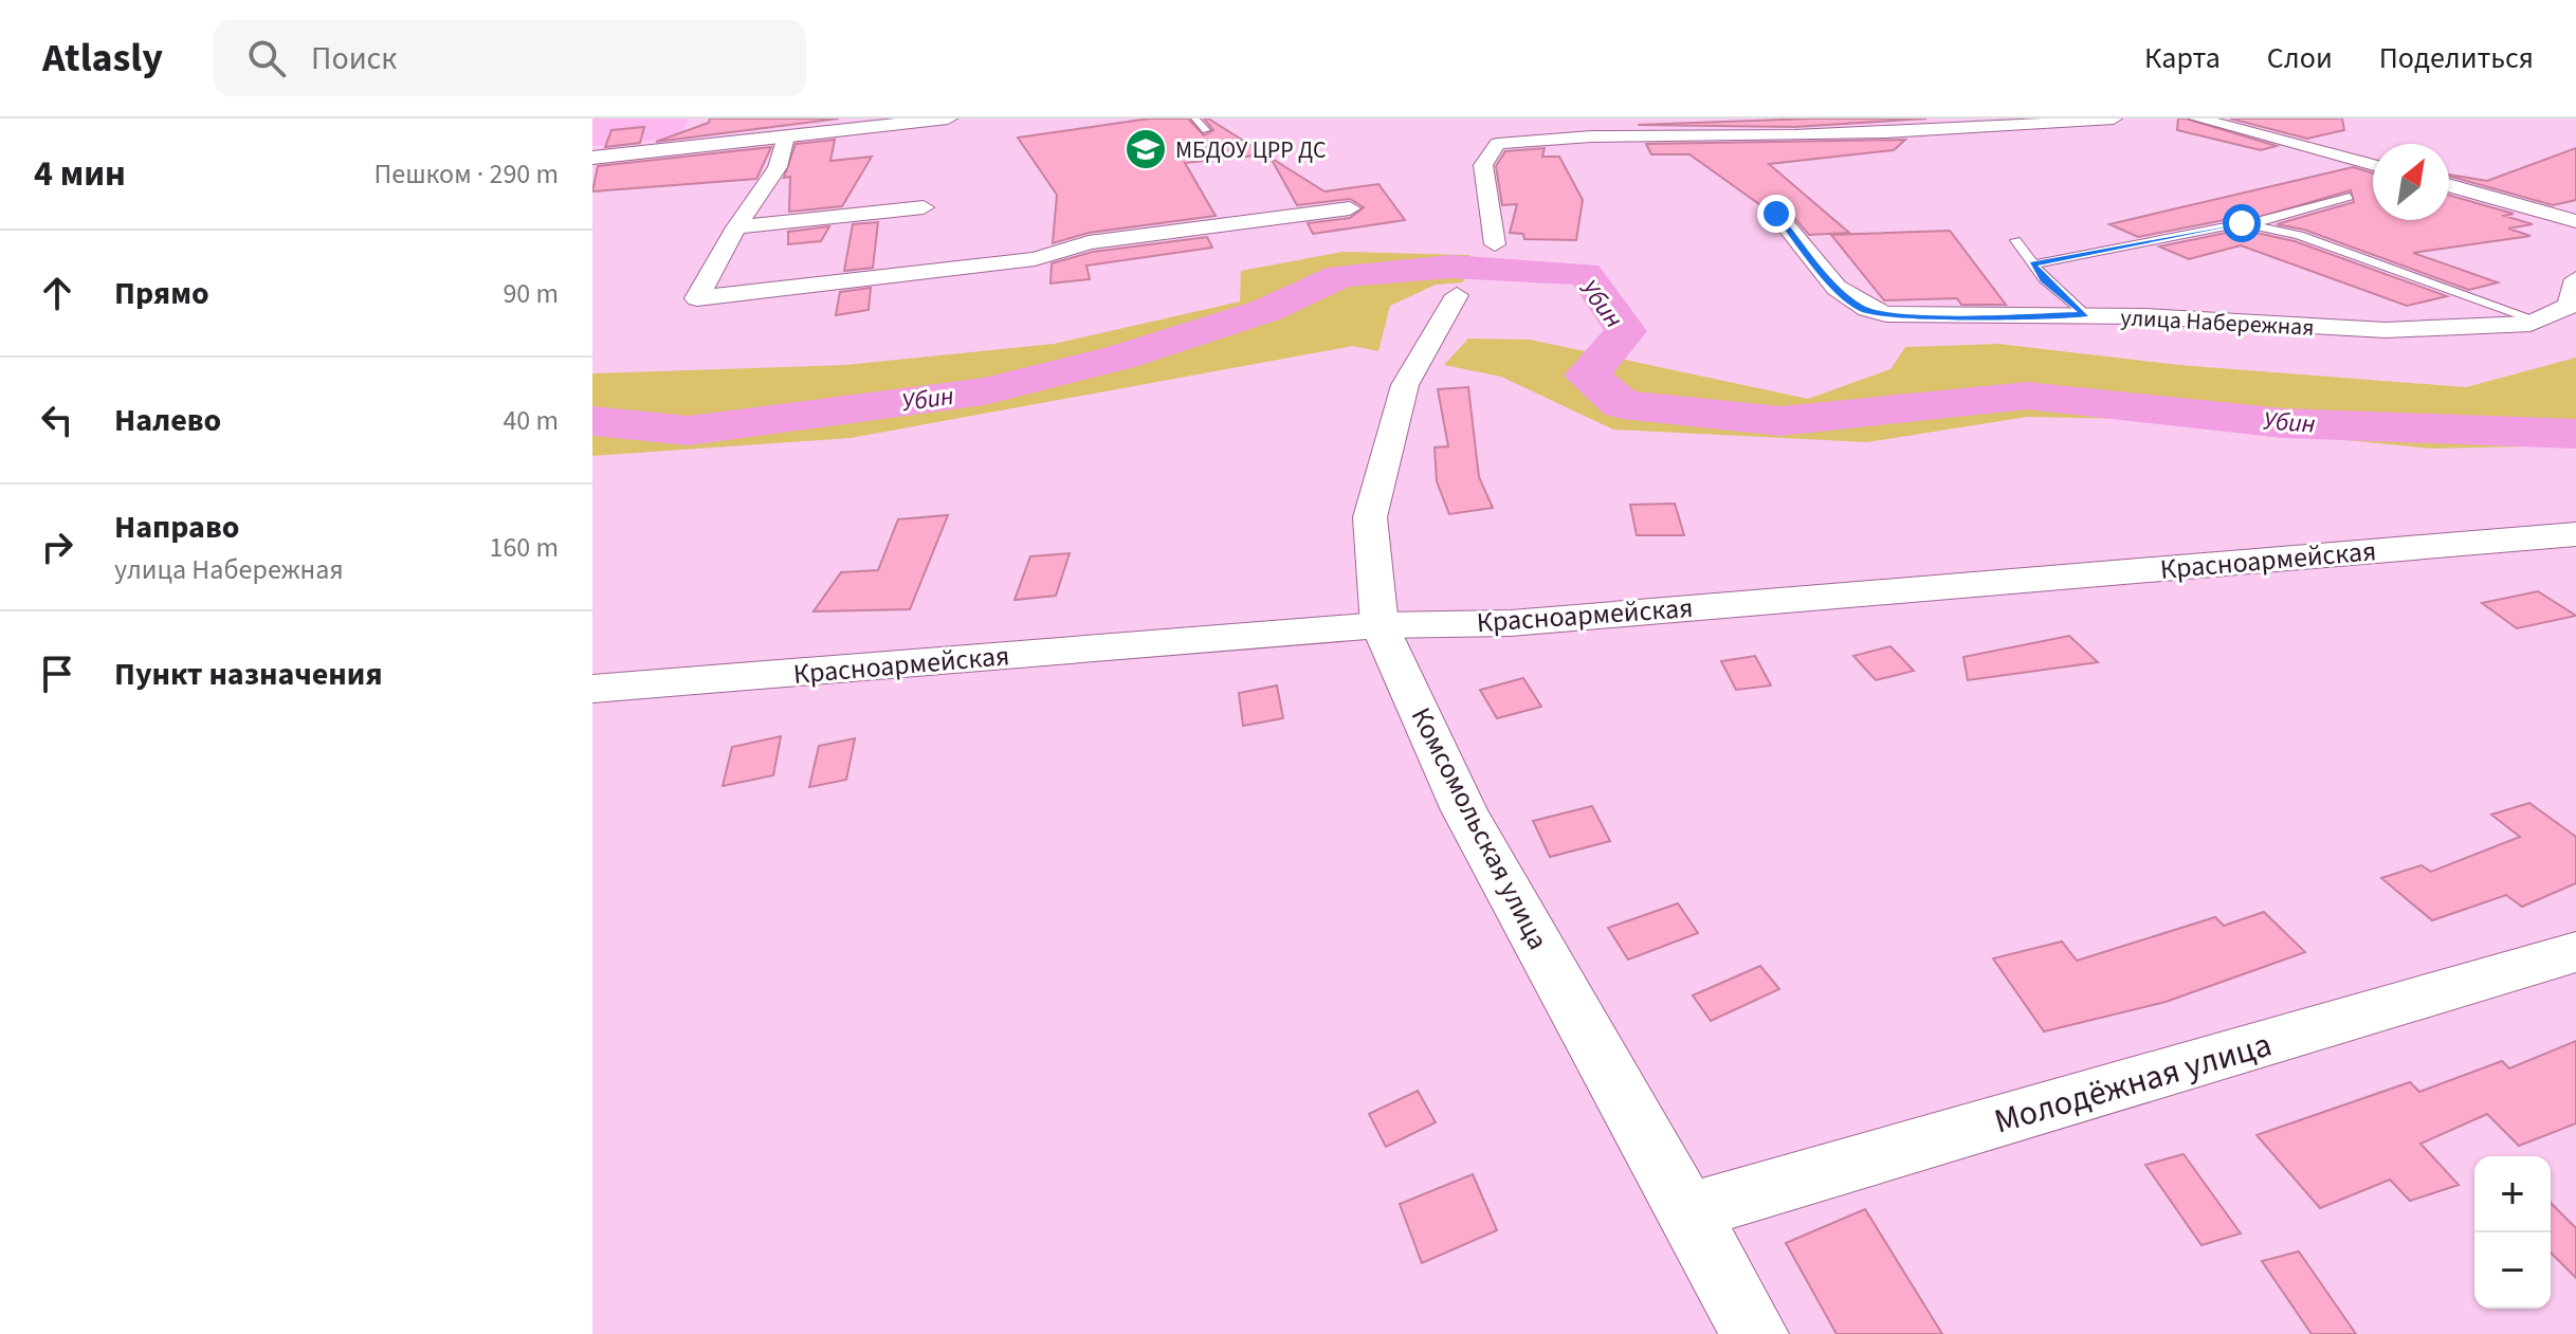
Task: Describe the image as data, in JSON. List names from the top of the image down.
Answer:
{
  "streets": {
    "street": [
      "улица Набережная",
      "Красноармейская",
      "Комсомольская улица",
      "Молодёжная улица"
    ]
  },
  "crossings": [
    ["Красноармейская", "Комсомольская улица"],
    ["Комсомольская улица", "Молодёжная улица"]
  ],
  "water": ["Убин"],
  "places": {
    "school or university": ["МБДОУ ЦРР ДС"]
  },
  "north": "top right",
  "page": {
    "header": "Atlasly",
    "search": "Поиск",
    "nav": ["Карта", "Слои", "Поделиться"],
    "heading": ["4 мин", "Пешком · 290 m"],
    "list": [
      ["Прямо", "90 m"],
      ["Налево", "40 m"],
      ["Направо", "улица Набережная", "160 m"],
      "Пункт назначения"
    ],
    "map_buttons": ["+", "−"]
  }
}
